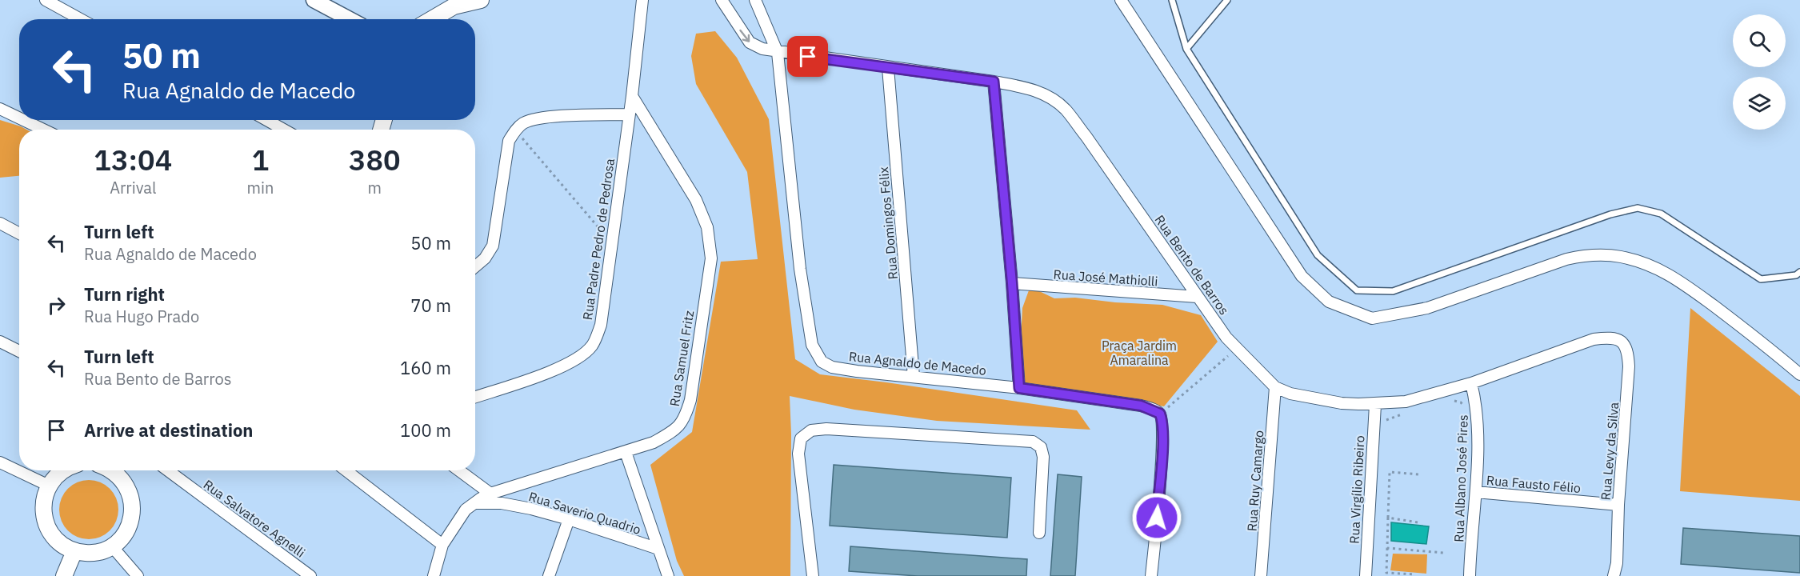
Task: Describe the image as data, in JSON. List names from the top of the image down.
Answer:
{
  "streets": {
    "street": [
      "Rua Domingos Félix",
      "Rua Padre Pedro de Pedrosa",
      "Rua Bento de Barros",
      "Rua José Mathiolli",
      "Rua Samuel Fritz",
      "Rua Agnaldo de Macedo",
      "Rua Levy da Silva",
      "Rua Albano José Pires",
      "Rua Ruy Camargo",
      "Rua Fausto Félio",
      "Rua Virgílio Ribeiro",
      "Rua Saverio Quadrio",
      "Rua Salvatore Agnelli"
    ]
  },
  "crossings": [
    ["Rua Domingos Félix", "Rua Bento de Barros"],
    ["Rua Domingos Félix", "Rua Agnaldo de Macedo"],
    ["Rua Padre Pedro de Pedrosa", "Rua Samuel Fritz"],
    ["Rua Bento de Barros", "Rua José Mathiolli"],
    ["Rua Bento de Barros", "Rua Agnaldo de Macedo"],
    ["Rua Bento de Barros", "Rua Levy da Silva"],
    ["Rua Bento de Barros", "Rua Albano José Pires"],
    ["Rua Bento de Barros", "Rua Ruy Camargo"],
    ["Rua Bento de Barros", "Rua Virgílio Ribeiro"],
    ["Rua Samuel Fritz", "Rua Saverio Quadrio"],
    ["Rua Levy da Silva", "Rua Fausto Félio"],
    ["Rua Albano José Pires", "Rua Fausto Félio"]
  ],
  "parks": ["Praça Jardim Amaralina"],
  "page": {
    "turn": ["50 m", "Rua Agnaldo de Macedo"],
    "eta": [
      "13:04",
      "Arrival",
      "1",
      "min",
      "380",
      "m"
    ],
    "list": [
      {
        "name": "Turn left",
        "note": "Rua Agnaldo de Macedo",
        "value": "50 m"
      },
      {
        "name": "Turn right",
        "note": "Rua Hugo Prado",
        "value": "70 m"
      },
      {
        "name": "Turn left",
        "note": "Rua Bento de Barros",
        "value": "160 m"
      },
      {
        "name": "Arrive at destination",
        "value": "100 m"
      }
    ]
  }
}
